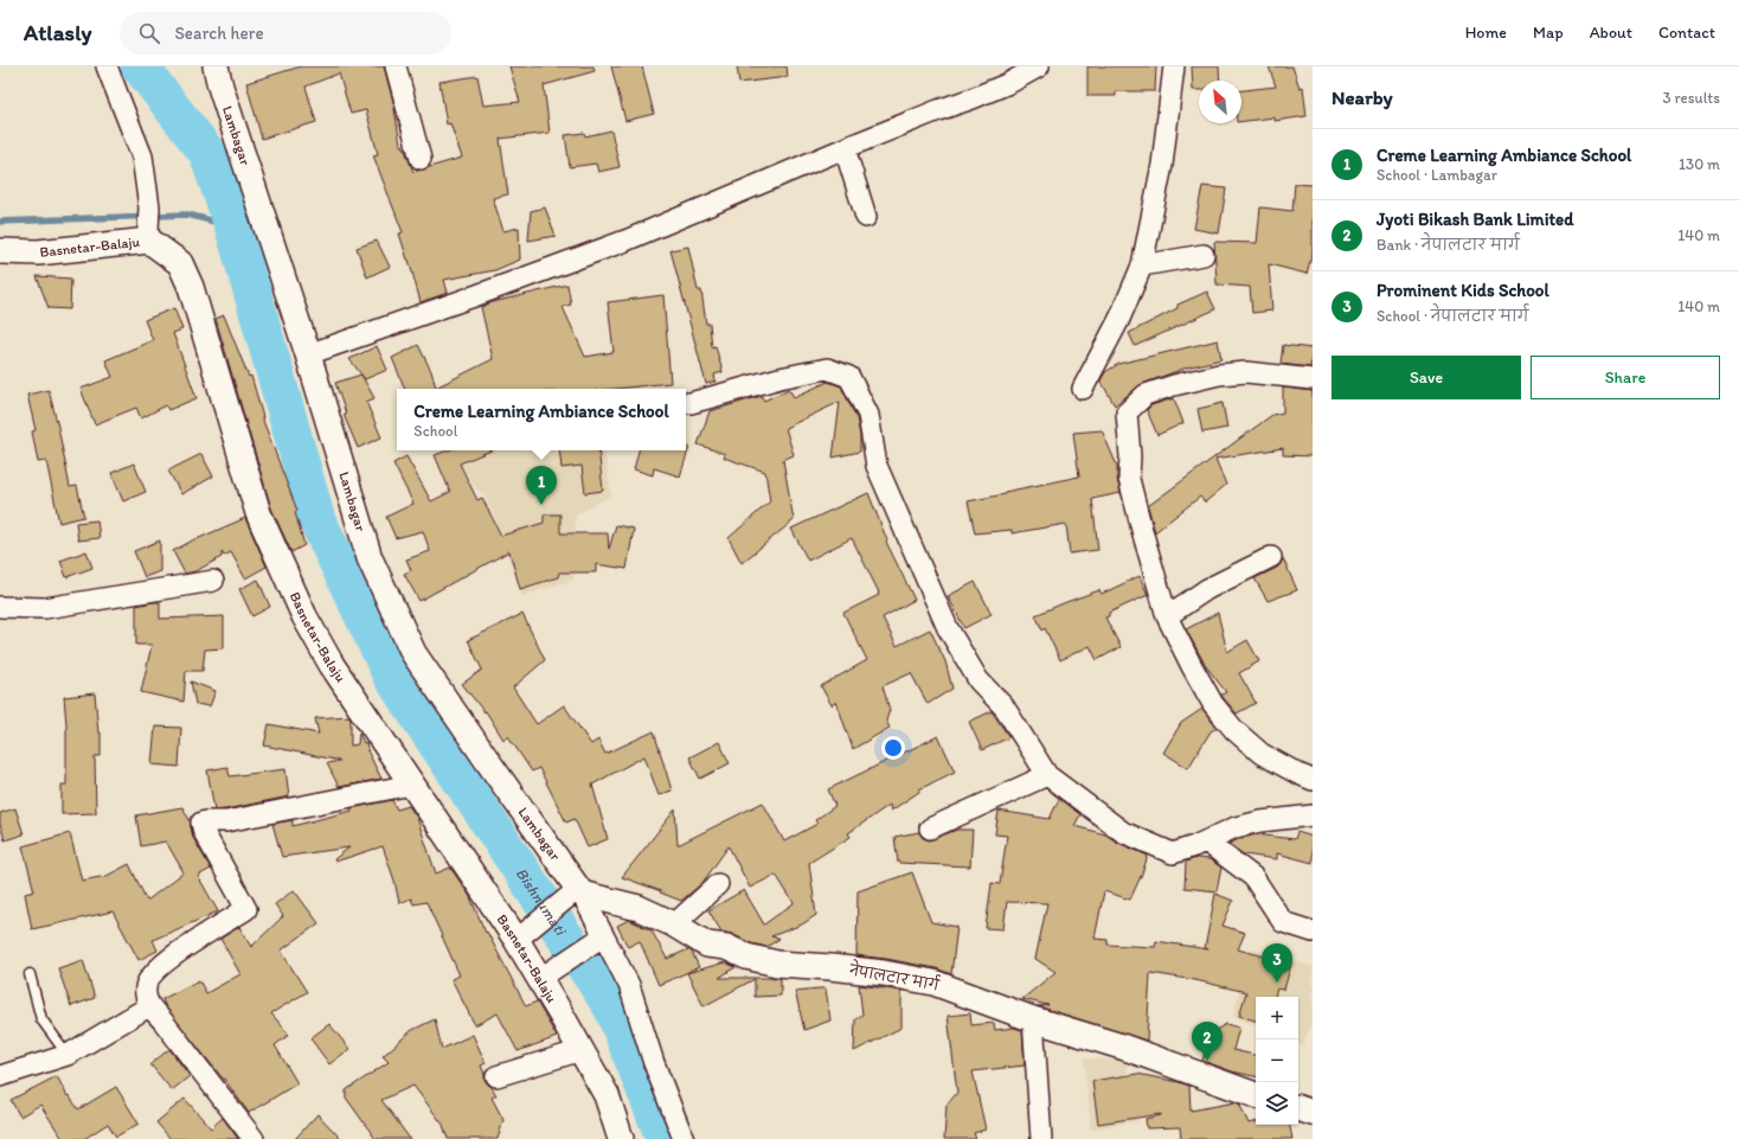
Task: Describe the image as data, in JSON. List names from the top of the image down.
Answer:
{
  "streets": {
    "street": ["Lambagar", "Basnetar-Balaju", "नेपालटार मार्ग"]
  },
  "crossings": [
    ["Lambagar", "नेपालटार मार्ग"]
  ],
  "water": ["Bishnumati"],
  "north": "top left",
  "page": {
    "header": "Atlasly",
    "search": "Search here",
    "nav": [
      "Home",
      "Map",
      "About",
      "Contact"
    ],
    "heading": ["Nearby", "3 results"],
    "list": [
      {
        "mark": "1",
        "name": "Creme Learning Ambiance School",
        "note": "School · Lambagar",
        "value": "130 m"
      },
      {
        "mark": "2",
        "name": "Jyoti Bikash Bank Limited",
        "note": "Bank · नेपालटार मार्ग",
        "value": "140 m"
      },
      {
        "mark": "3",
        "name": "Prominent Kids School",
        "note": "School · नेपालटार मार्ग",
        "value": "140 m"
      }
    ],
    "buttons": ["Save", "Share"],
    "popup": ["Creme Learning Ambiance School", "School"],
    "pins": ["1", "3", "2"],
    "map_buttons": ["+", "−"]
  }
}
